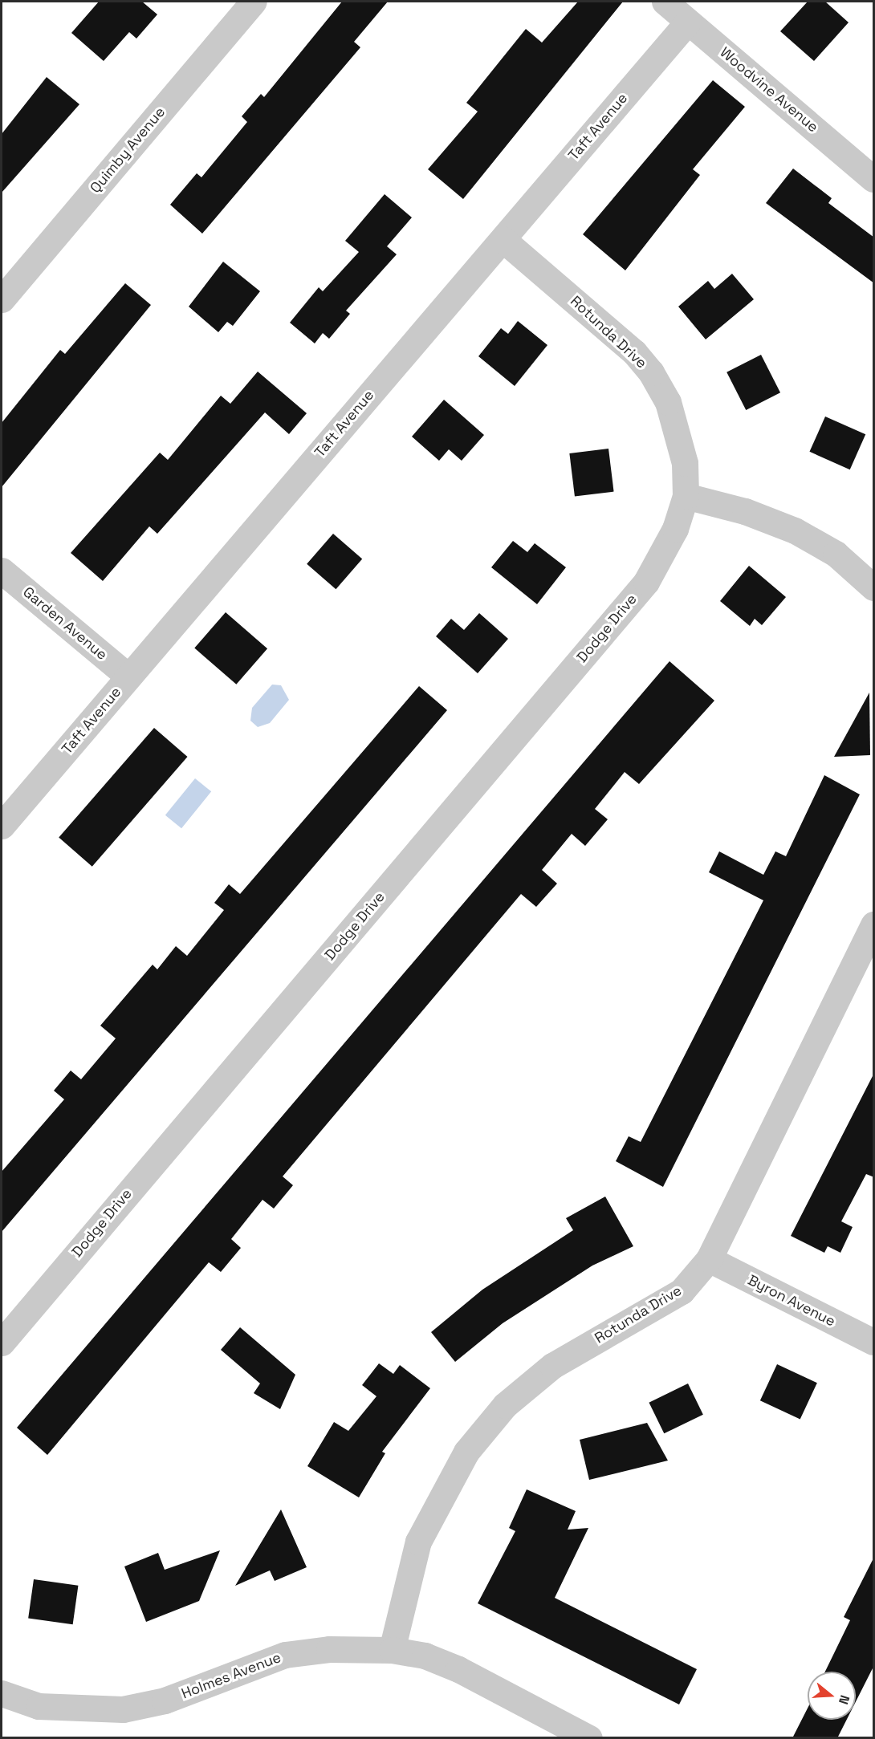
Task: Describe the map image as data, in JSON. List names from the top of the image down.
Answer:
{
  "streets": {
    "street": [
      "Woodvine Avenue",
      "Taft Avenue",
      "Quimby Avenue",
      "Rotunda Drive",
      "Garden Avenue",
      "Dodge Drive",
      "Byron Avenue",
      "Holmes Avenue"
    ]
  },
  "crossings": [
    ["Woodvine Avenue", "Taft Avenue"],
    ["Taft Avenue", "Rotunda Drive"],
    ["Taft Avenue", "Garden Avenue"],
    ["Rotunda Drive", "Dodge Drive"],
    ["Rotunda Drive", "Byron Avenue"],
    ["Rotunda Drive", "Holmes Avenue"]
  ],
  "north": "right"
}
